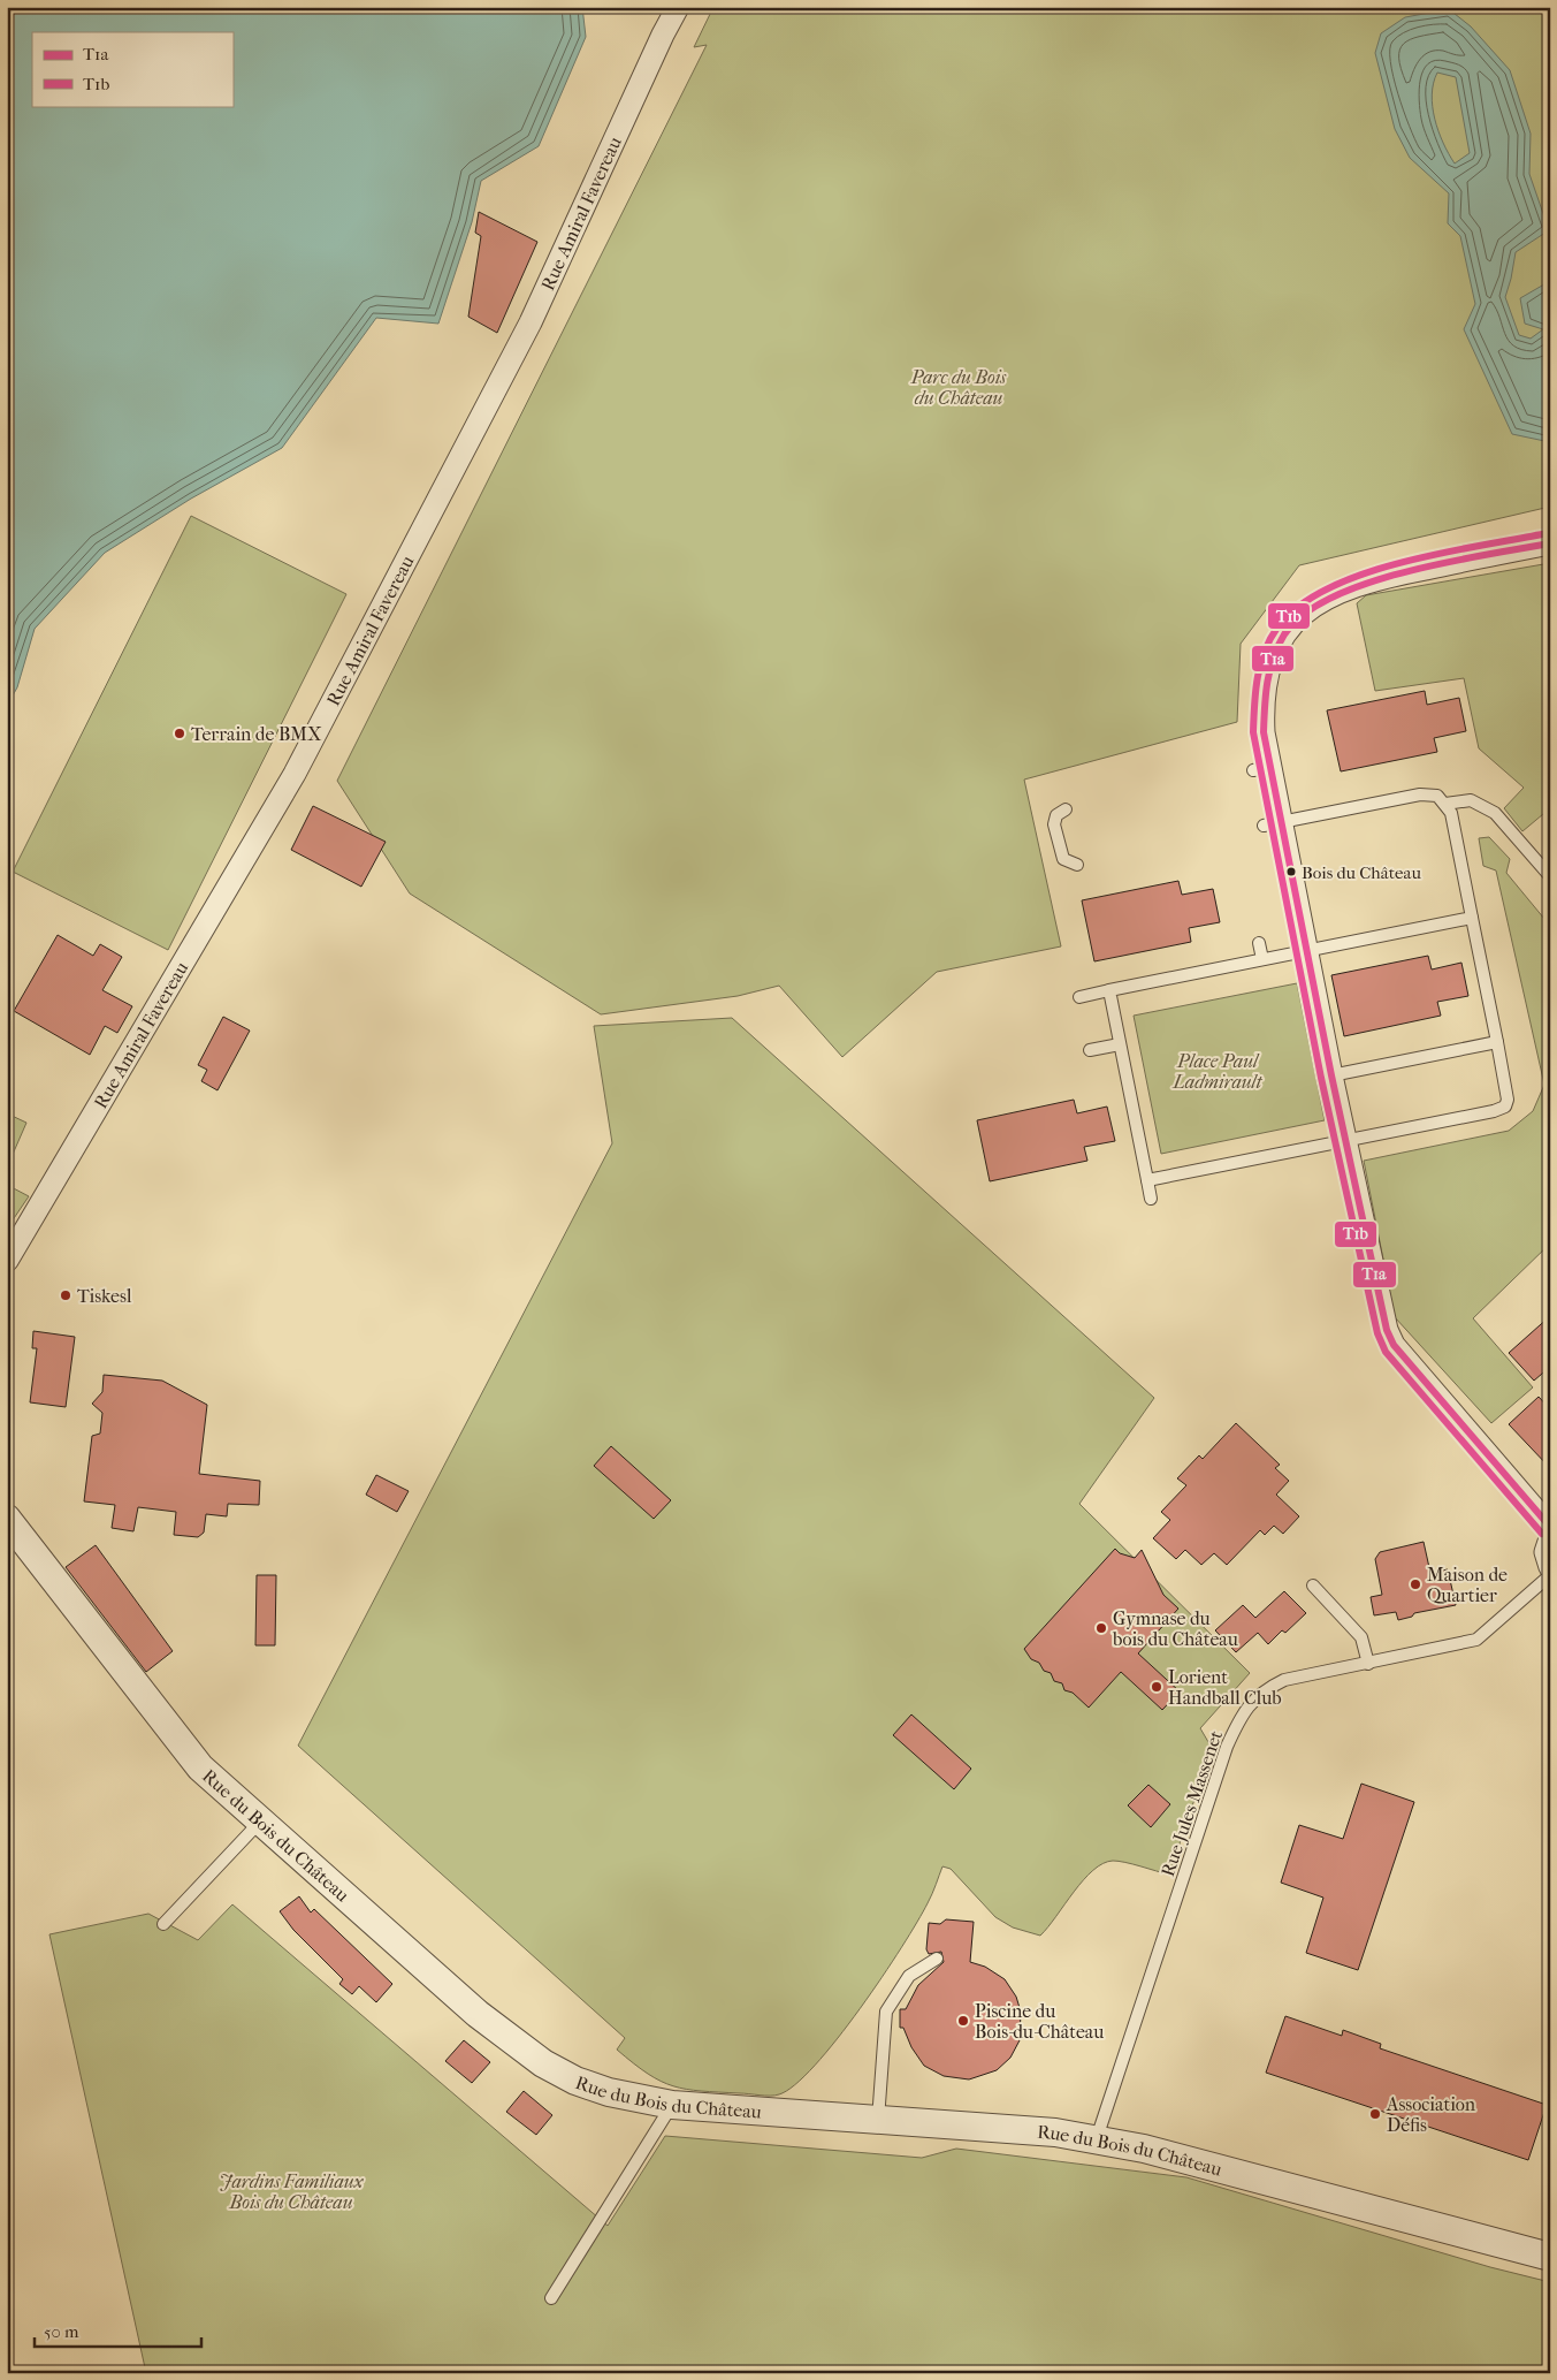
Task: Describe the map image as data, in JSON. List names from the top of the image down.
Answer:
{
  "streets": {
    "street": ["Rue Amiral Favereau", "Rue du Bois du Château"],
    "lane": ["Rue Jules Massenet"]
  },
  "crossings": [
    ["Rue Jules Massenet", "Rue du Bois du Château"]
  ],
  "parks": ["Parc du Bois du Château", "Place Paul Ladmirault", "Jardins Familiaux Bois du Château"],
  "places": [
    "Terrain de BMX",
    "Bois du Château",
    "Tiskesl",
    "Maison de Quartier",
    "Gymnase du bois du Château",
    "Lorient Handball Club",
    "Piscine du Bois-du-Château",
    "Association Défis"
  ],
  "lines": ["transit line T1b", "transit line T1a"],
  "legend": ["T1a", "T1b"],
  "scale_bar": "50 m"
}
